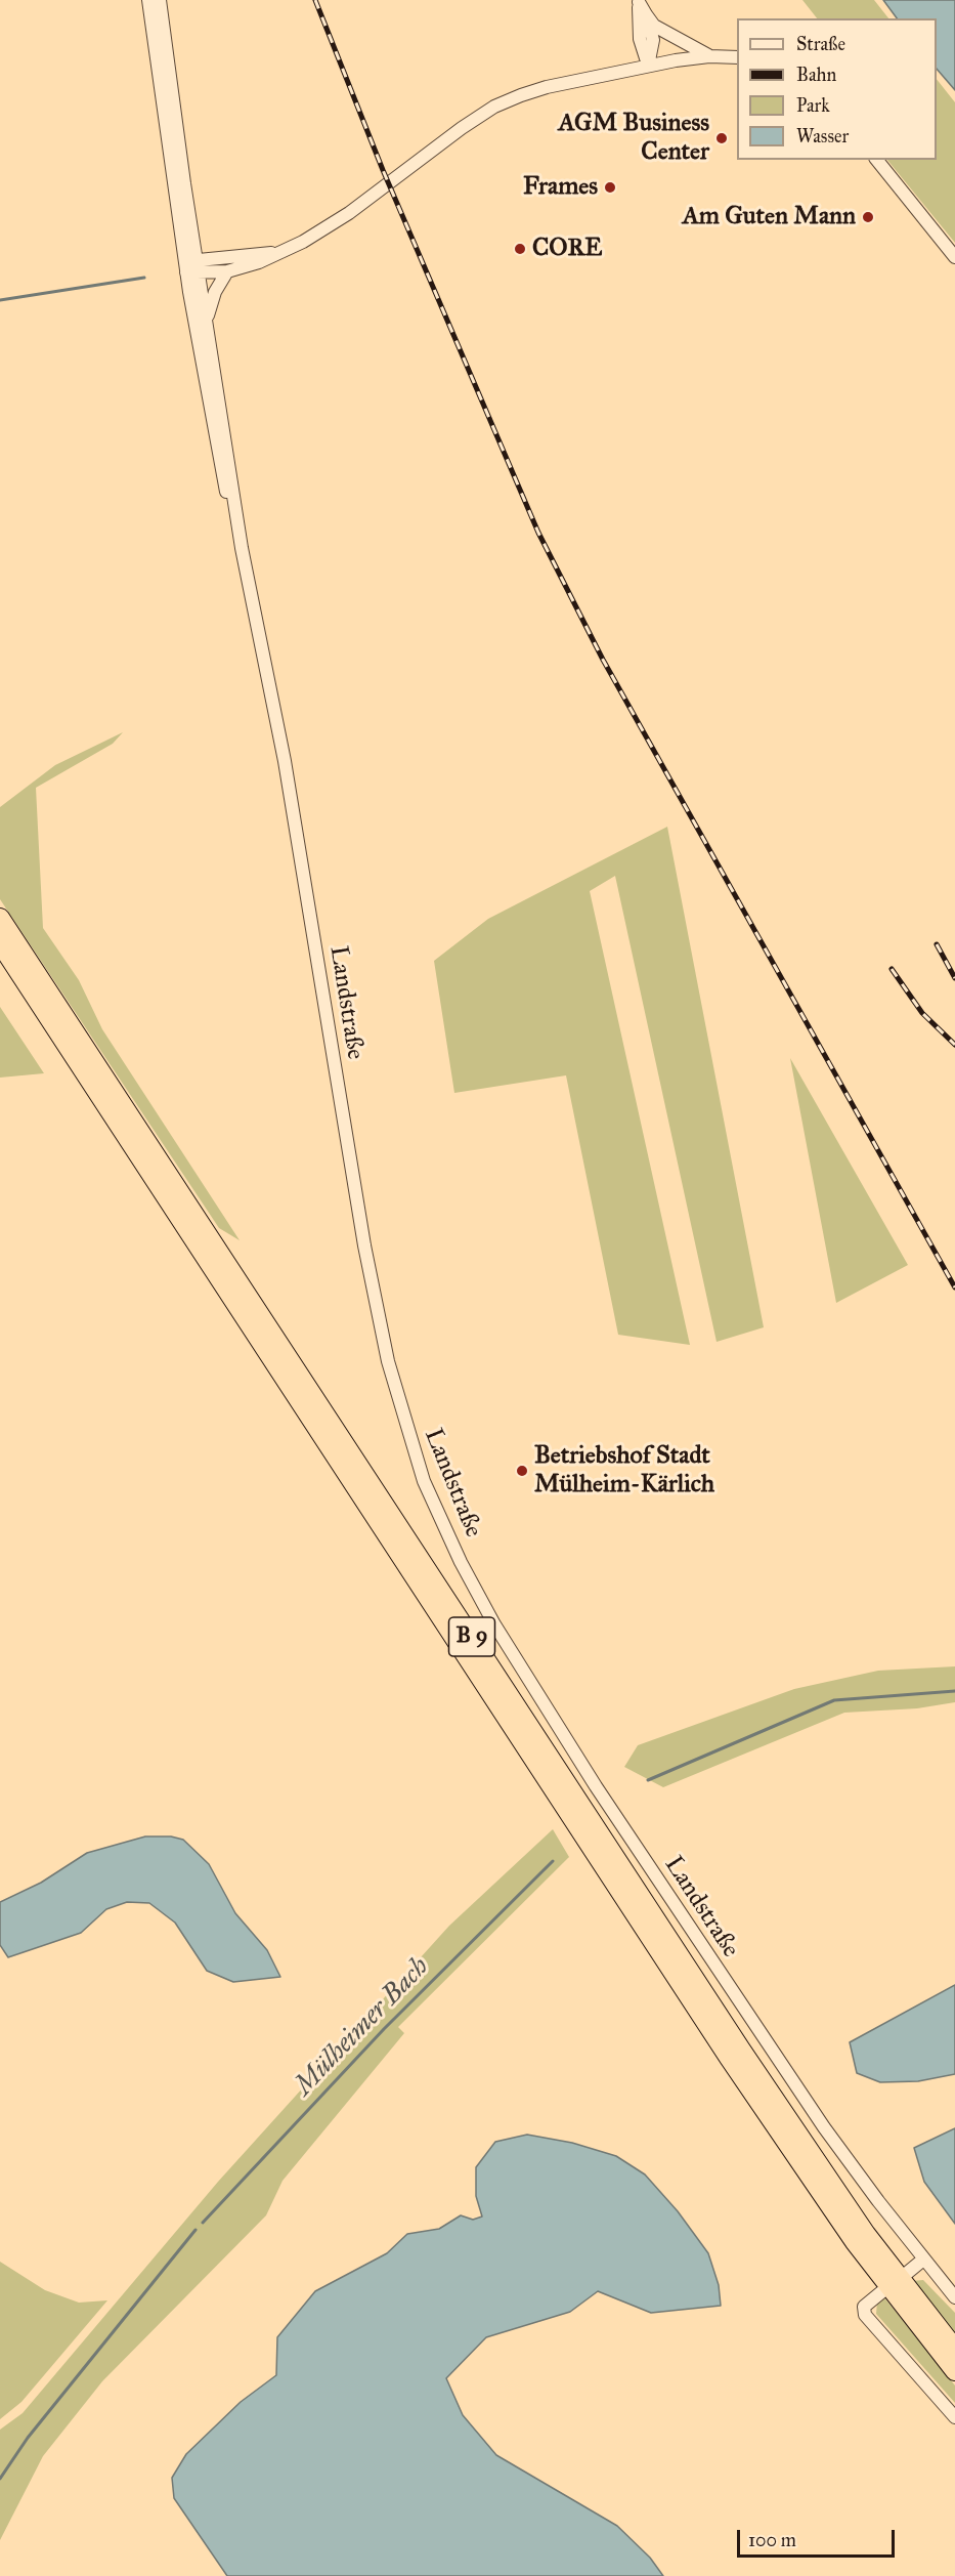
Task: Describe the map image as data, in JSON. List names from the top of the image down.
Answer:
{
  "streets": {
    "highway": ["B 9"],
    "street": ["Landstraße"]
  },
  "water": ["Mülheimer Bach"],
  "places": [
    "AGM Business Center",
    "Frames",
    "Am Guten Mann",
    "CORE",
    "Betriebshof Stadt Mülheim-Kärlich"
  ],
  "legend": [
    "Straße",
    "Bahn",
    "Park",
    "Wasser"
  ],
  "scale_bar": "100 m"
}
